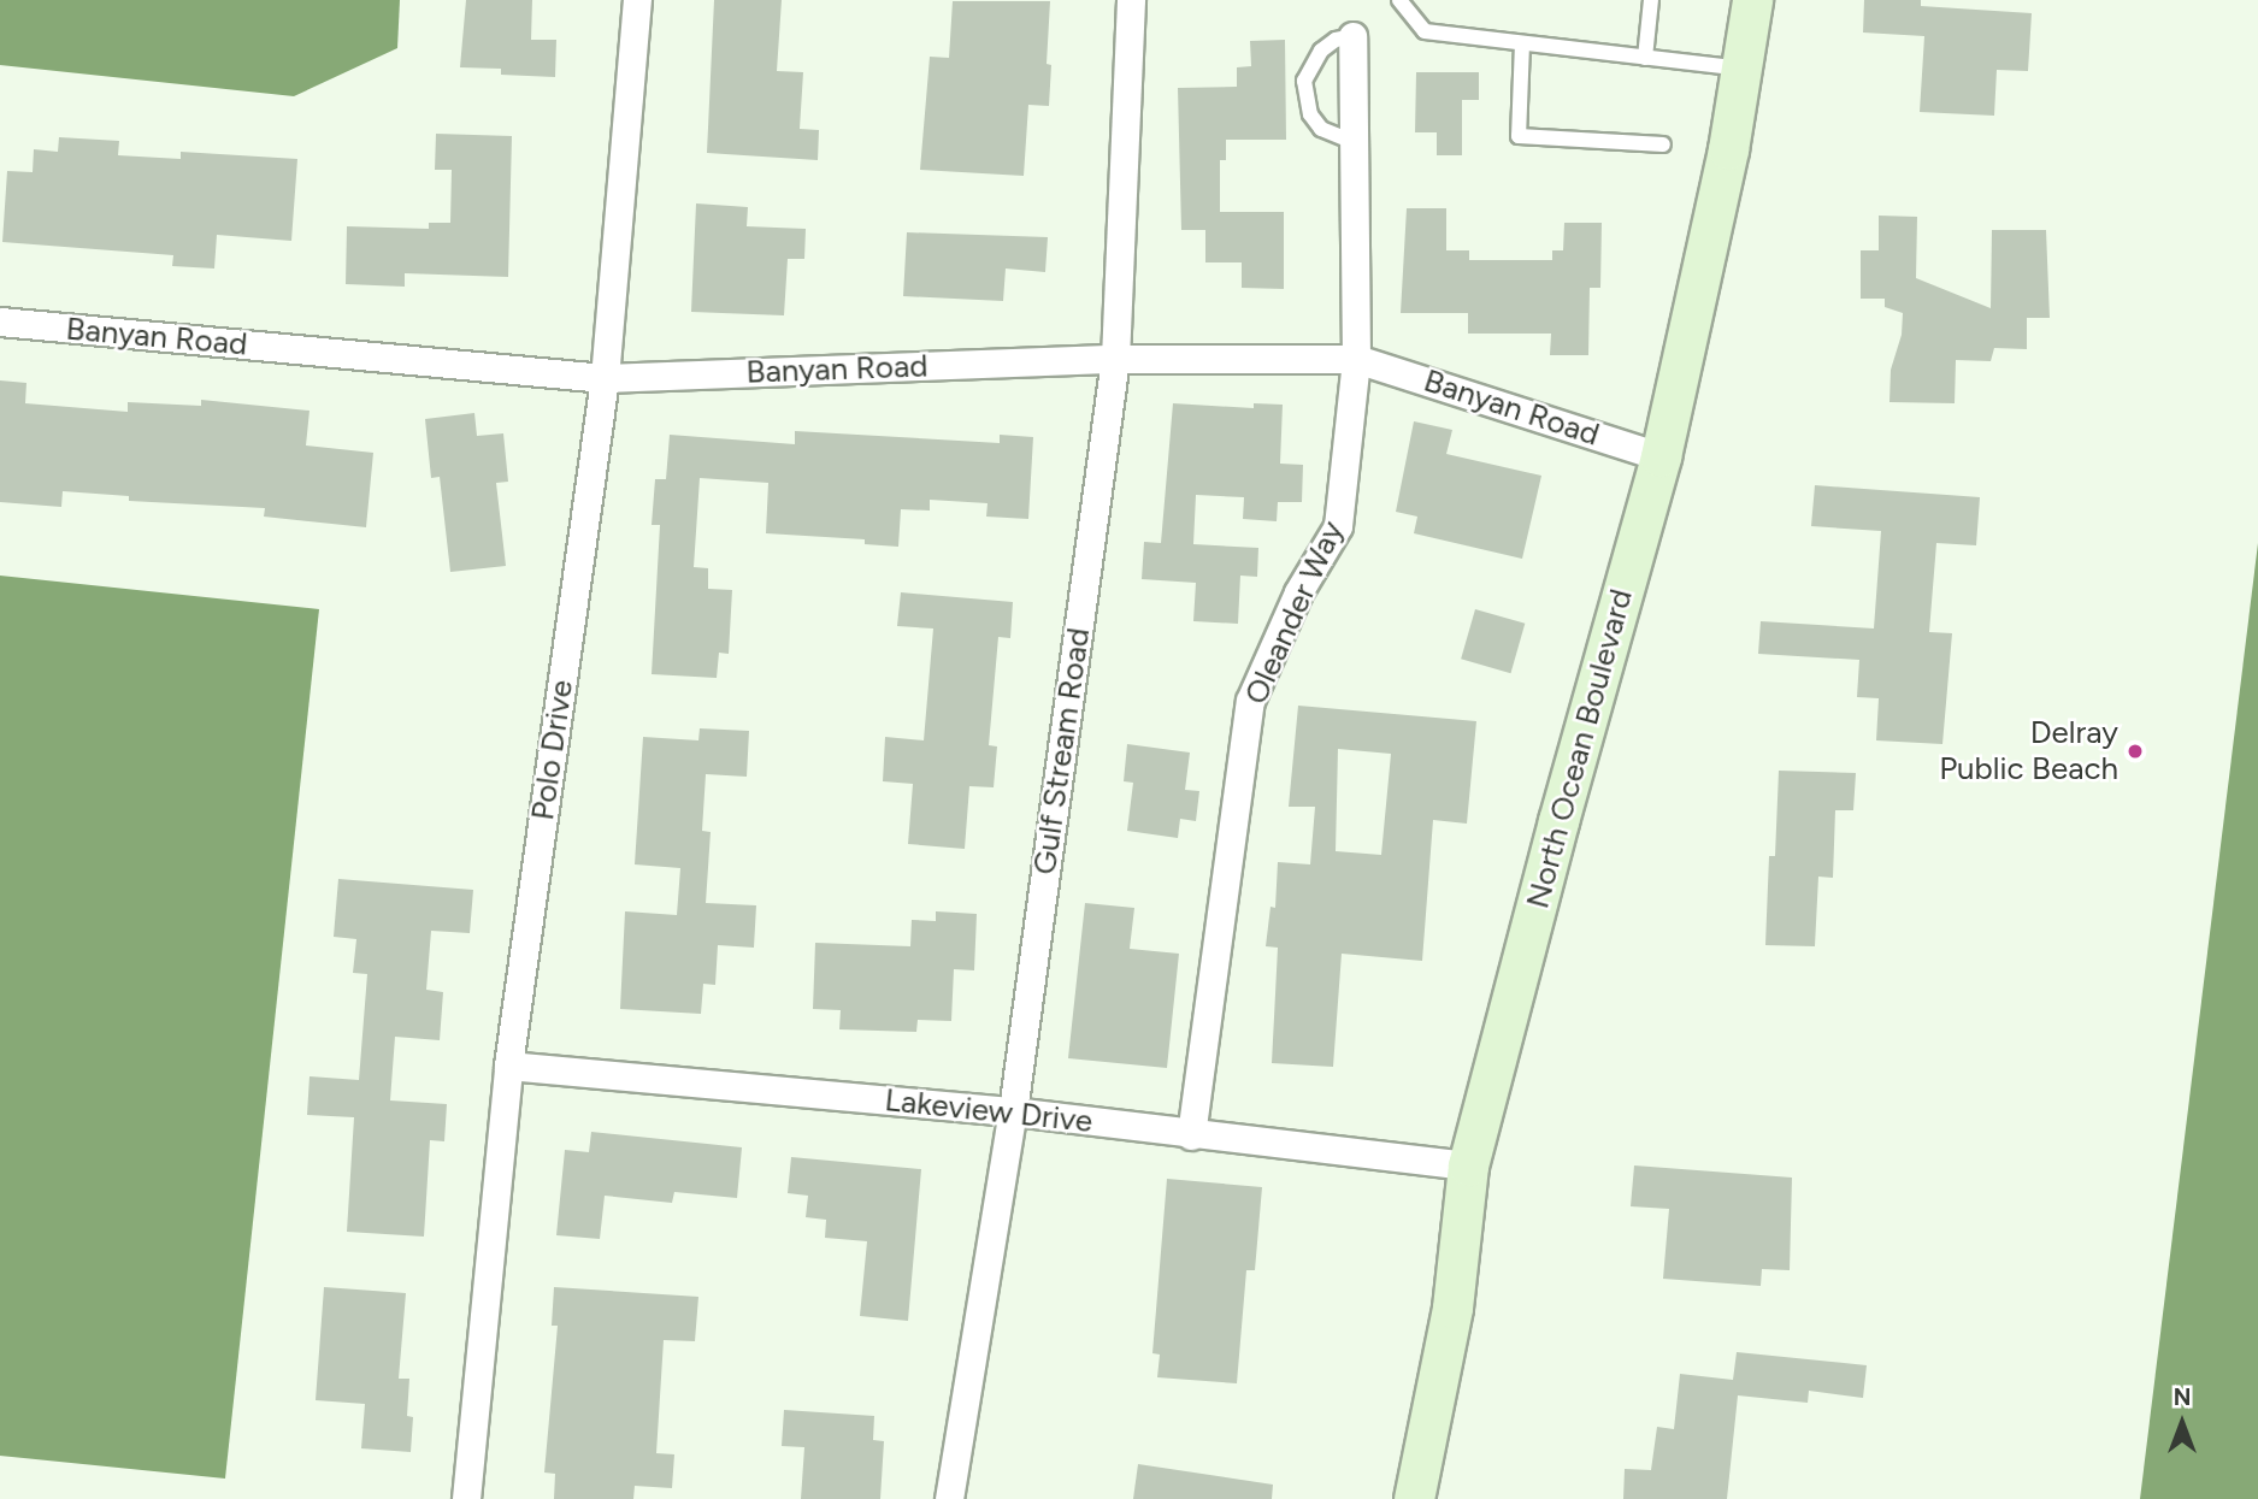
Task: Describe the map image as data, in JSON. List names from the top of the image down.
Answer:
{
  "streets": {
    "main road": ["North Ocean Boulevard"],
    "street": [
      "Banyan Road",
      "Oleander Way",
      "Polo Drive",
      "Gulf Stream Road",
      "Lakeview Drive"
    ]
  },
  "crossings": [
    ["Banyan Road", "Oleander Way"],
    ["Banyan Road", "North Ocean Boulevard"],
    ["Banyan Road", "Polo Drive"],
    ["Banyan Road", "Gulf Stream Road"],
    ["Oleander Way", "Lakeview Drive"],
    ["North Ocean Boulevard", "Lakeview Drive"],
    ["Polo Drive", "Lakeview Drive"],
    ["Gulf Stream Road", "Lakeview Drive"]
  ],
  "places": ["Delray Public Beach"],
  "north": "top"
}
